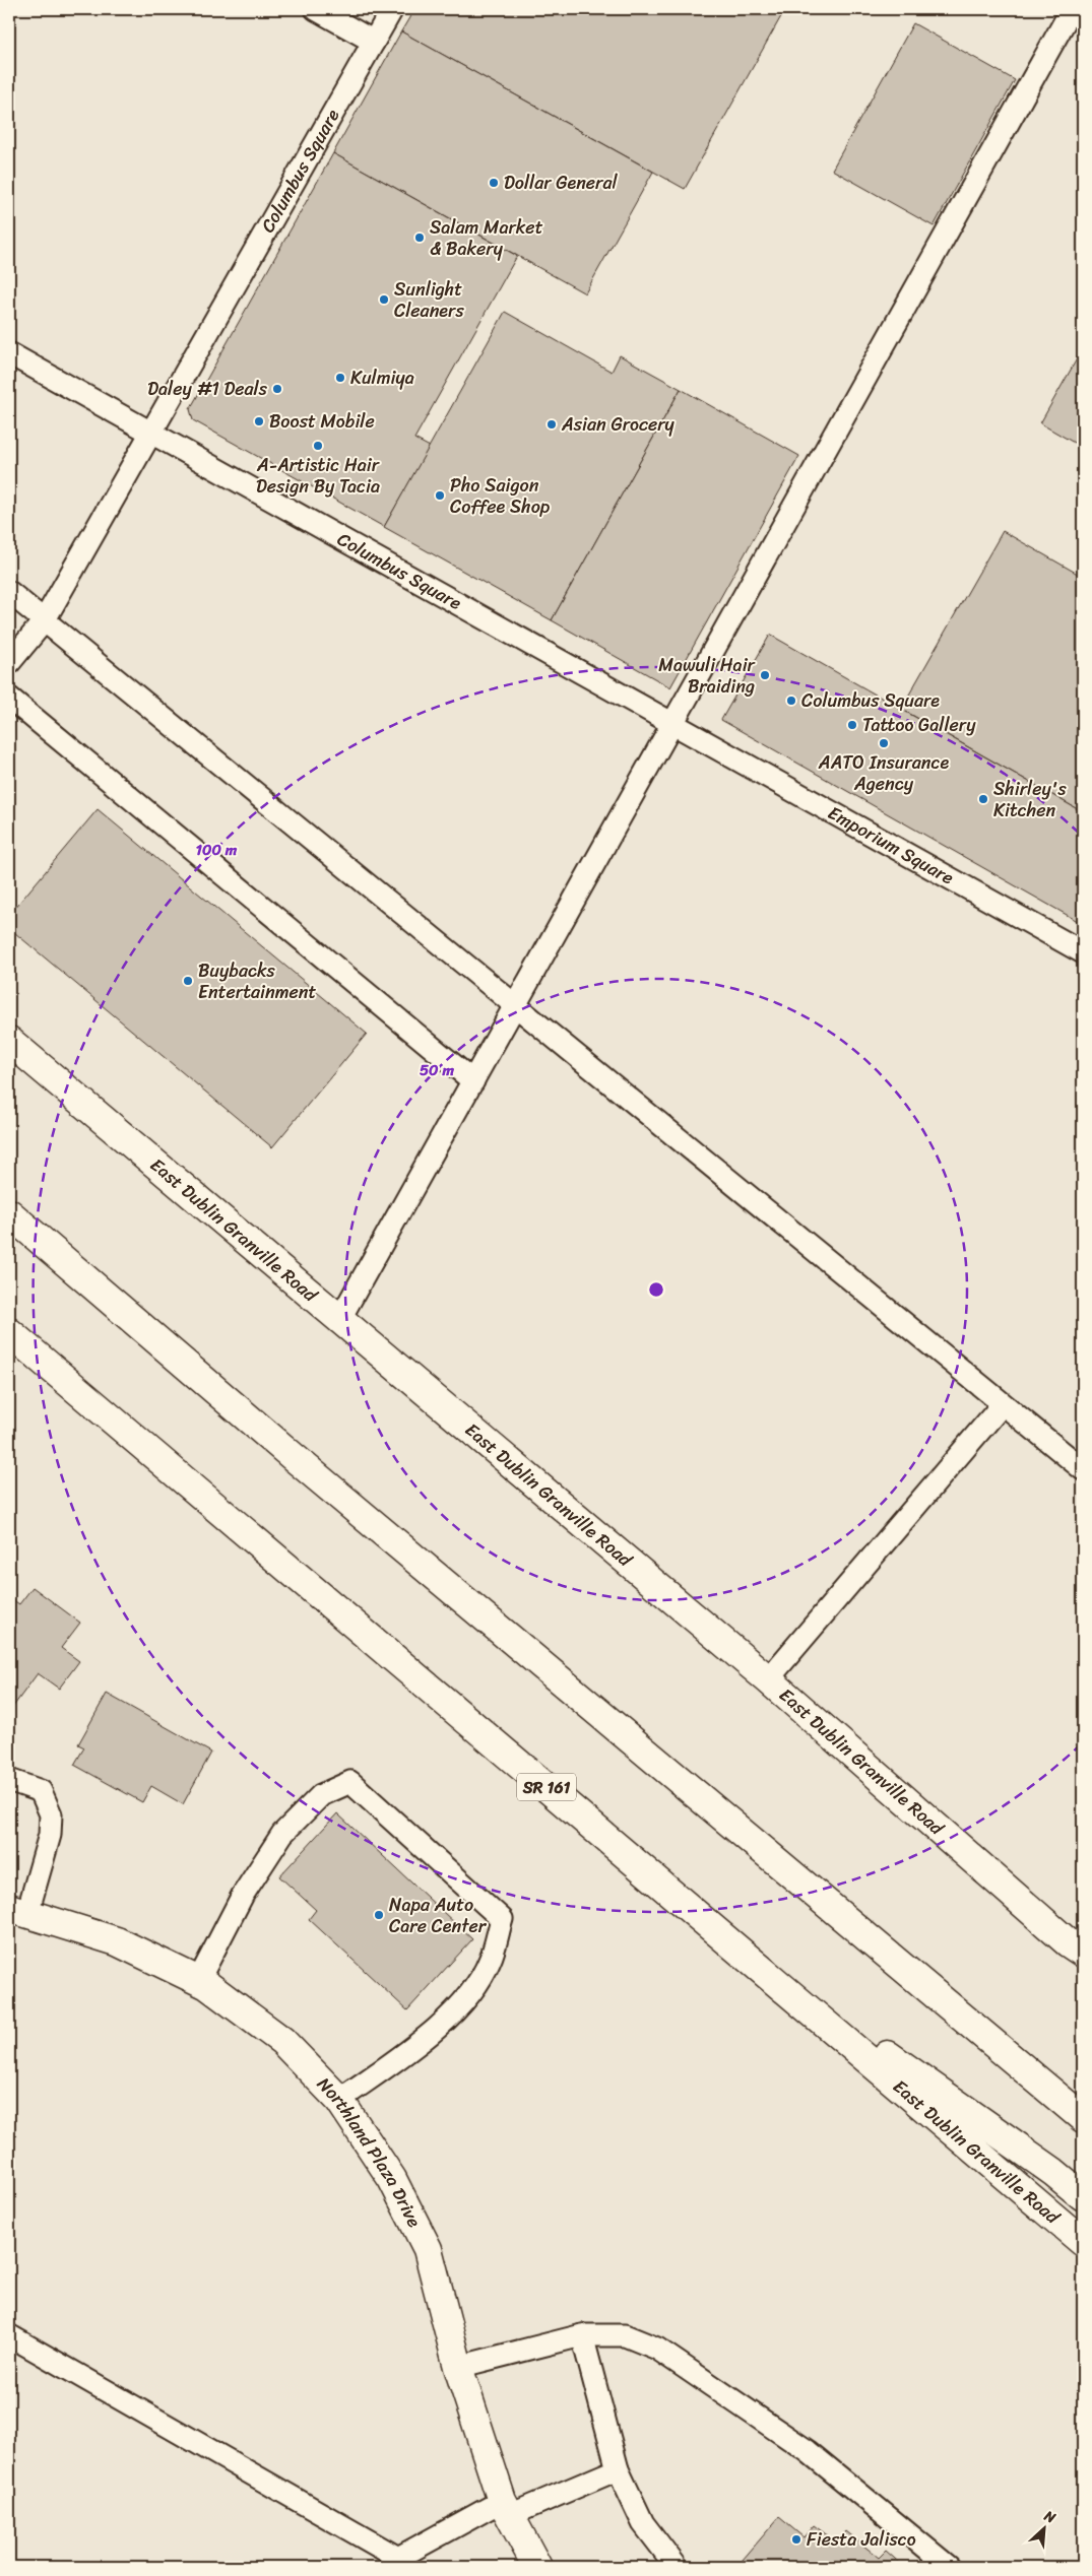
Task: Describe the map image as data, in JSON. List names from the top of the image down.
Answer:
{
  "streets": {
    "main road": ["East Dublin Granville Road", "SR 161", "Northland Plaza Drive"],
    "lane": ["Columbus Square", "Emporium Square"]
  },
  "crossings": [
    ["Columbus Square", "Emporium Square"]
  ],
  "places": [
    "Dollar General",
    "Salam Market & Bakery",
    "Sunlight Cleaners",
    "Kulmiya",
    "Daley #1 Deals",
    "Boost Mobile",
    "Asian Grocery",
    "A-Artistic Hair Design By Tacia",
    "Pho Saigon Coffee Shop",
    "Mawuli Hair Braiding",
    "Columbus Square",
    "Tattoo Gallery",
    "AATO Insurance Agency",
    "Shirley's Kitchen",
    "Buybacks Entertainment",
    "Napa Auto Care Center",
    "Fiesta Jalisco"
  ],
  "north": "top right",
  "rings": ["100 m", "50 m"]
}
